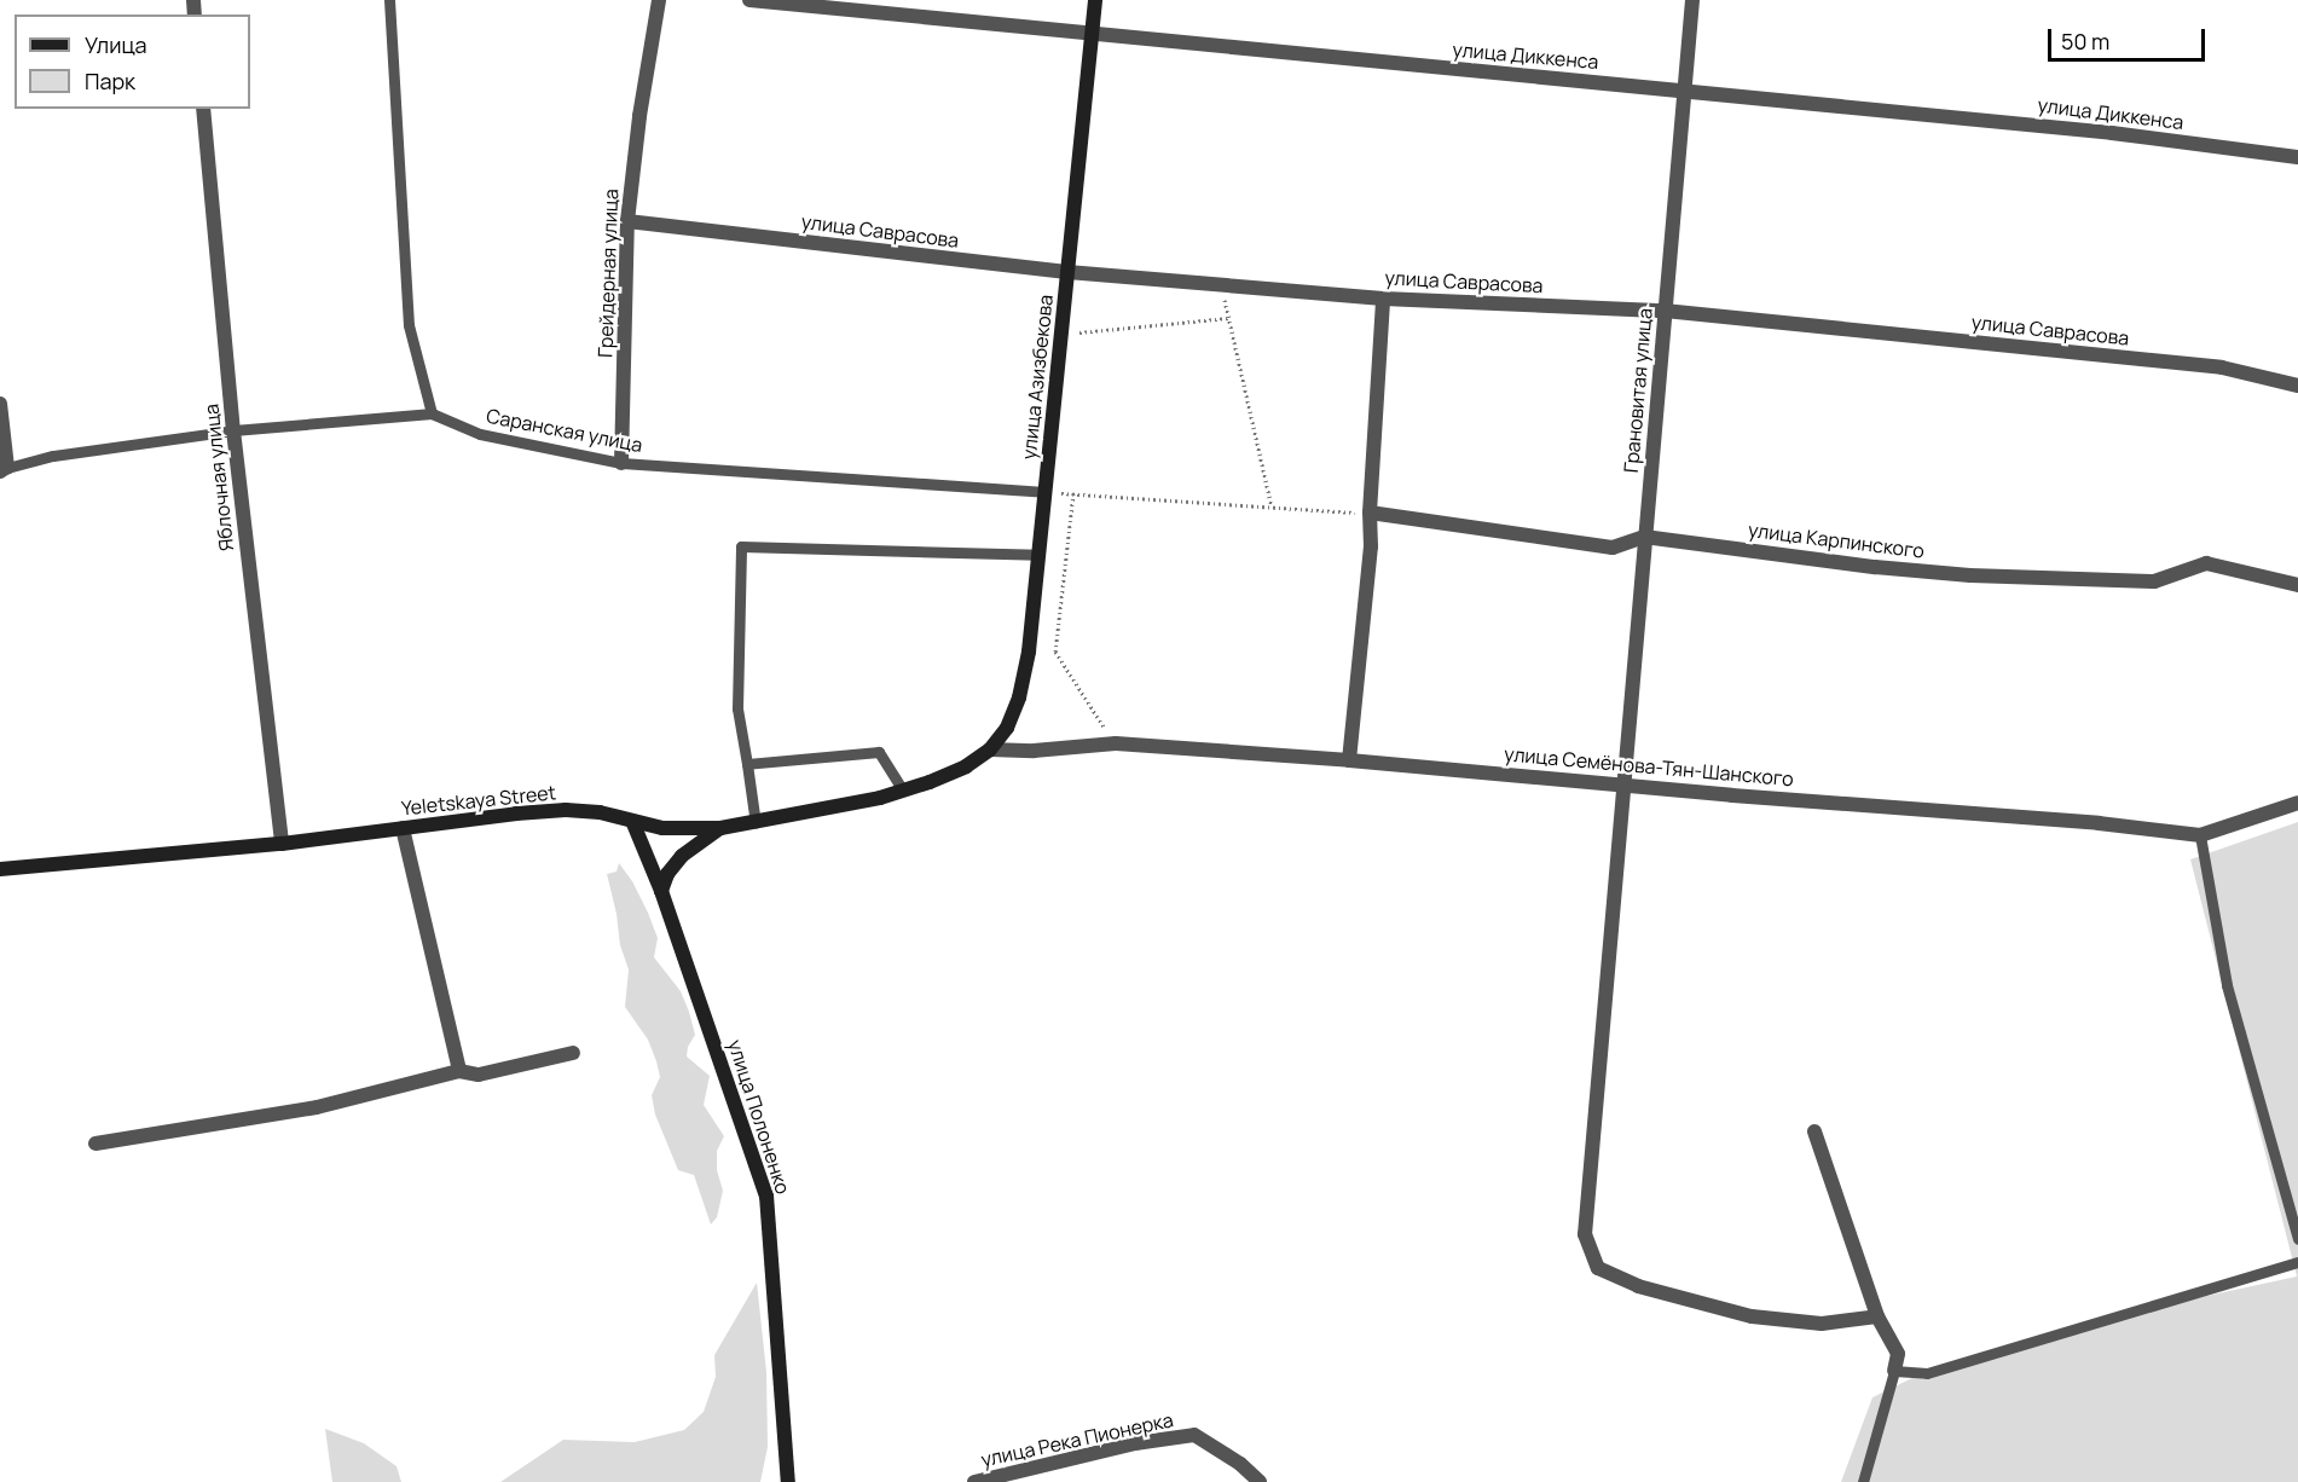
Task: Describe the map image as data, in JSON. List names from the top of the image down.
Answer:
{
  "streets": {
    "main road": ["улица Азизбекова", "Yeletskaya Street", "улица Полоненко"],
    "street": [
      "улица Диккенса",
      "улица Саврасова",
      "Грейдерная улица",
      "Грановитая улица",
      "Яблочная улица",
      "улица Карпинского",
      "улица Семёнова-Тян-Шанского",
      "улица Река Пионерка"
    ],
    "lane": ["Саранская улица"]
  },
  "crossings": [
    ["улица Диккенса", "улица Азизбекова"],
    ["улица Диккенса", "Грановитая улица"],
    ["улица Саврасова", "Грейдерная улица"],
    ["улица Саврасова", "улица Азизбекова"],
    ["улица Саврасова", "Грановитая улица"],
    ["Грейдерная улица", "Саранская улица"],
    ["улица Азизбекова", "Саранская улица"],
    ["улица Азизбекова", "улица Семёнова-Тян-Шанского"],
    ["улица Азизбекова", "Yeletskaya Street"],
    ["Грановитая улица", "улица Карпинского"],
    ["Грановитая улица", "улица Семёнова-Тян-Шанского"],
    ["Саранская улица", "Яблочная улица"],
    ["Яблочная улица", "Yeletskaya Street"],
    ["улица Семёнова-Тян-Шанского", "Yeletskaya Street"],
    ["Yeletskaya Street", "улица Полоненко"]
  ],
  "legend": ["Улица", "Парк"],
  "scale_bar": "50 m"
}
